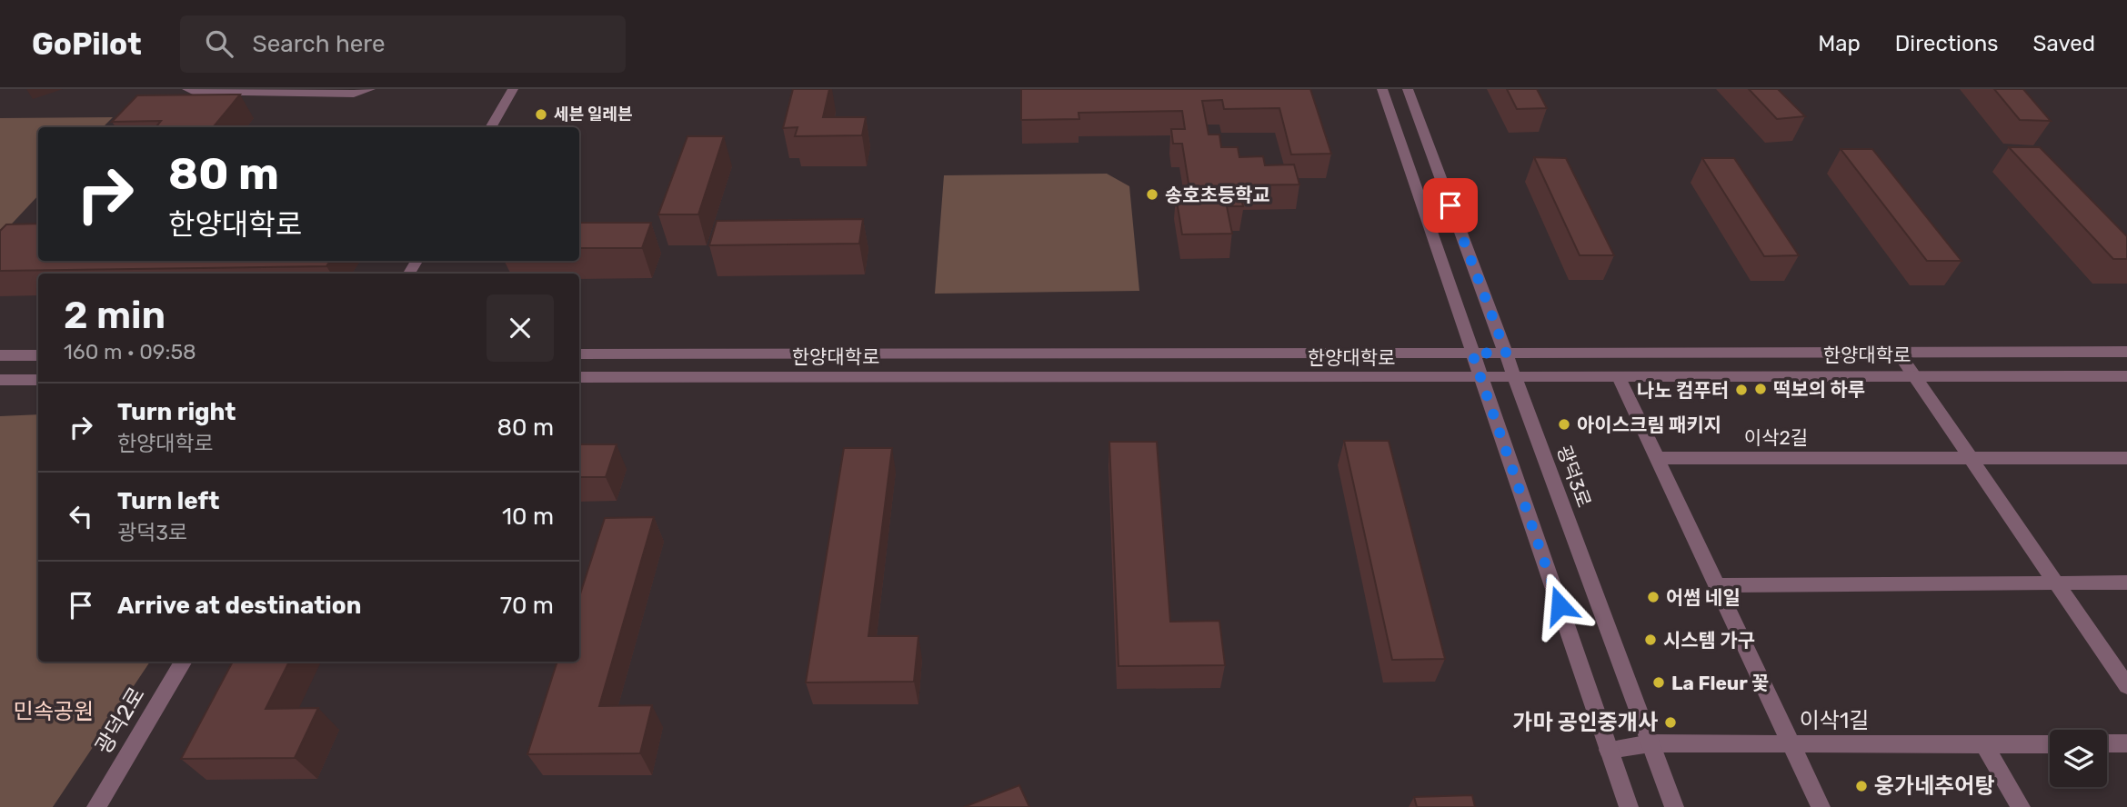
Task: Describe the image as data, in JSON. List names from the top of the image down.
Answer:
{
  "streets": {
    "street": [
      "한양대학로",
      "이삭2길",
      "광덕3로",
      "광덕2로",
      "이삭1길"
    ]
  },
  "crossings": [
    ["한양대학로", "광덕3로"],
    ["광덕3로", "이삭1길"]
  ],
  "parks": ["민속공원"],
  "places": [
    "세븐 일레븐",
    "송호초등학교",
    "떡보의 하루",
    "나노 컴푸터",
    "아이스크림 패키지",
    "어썸 네일",
    "시스템 가구",
    "La Fleur 꽃",
    "가마 공인중개사",
    "웅가네추어탕"
  ],
  "page": {
    "header": "GoPilot",
    "search": "Search here",
    "nav": ["Map", "Directions", "Saved"],
    "turn": ["80 m", "한양대학로"],
    "heading": ["2 min", "160 m · 09:58"],
    "list": [
      {
        "name": "Turn right",
        "note": "한양대학로",
        "value": "80 m"
      },
      {
        "name": "Turn left",
        "note": "광덕3로",
        "value": "10 m"
      },
      {
        "name": "Arrive at destination",
        "value": "70 m"
      }
    ]
  }
}
